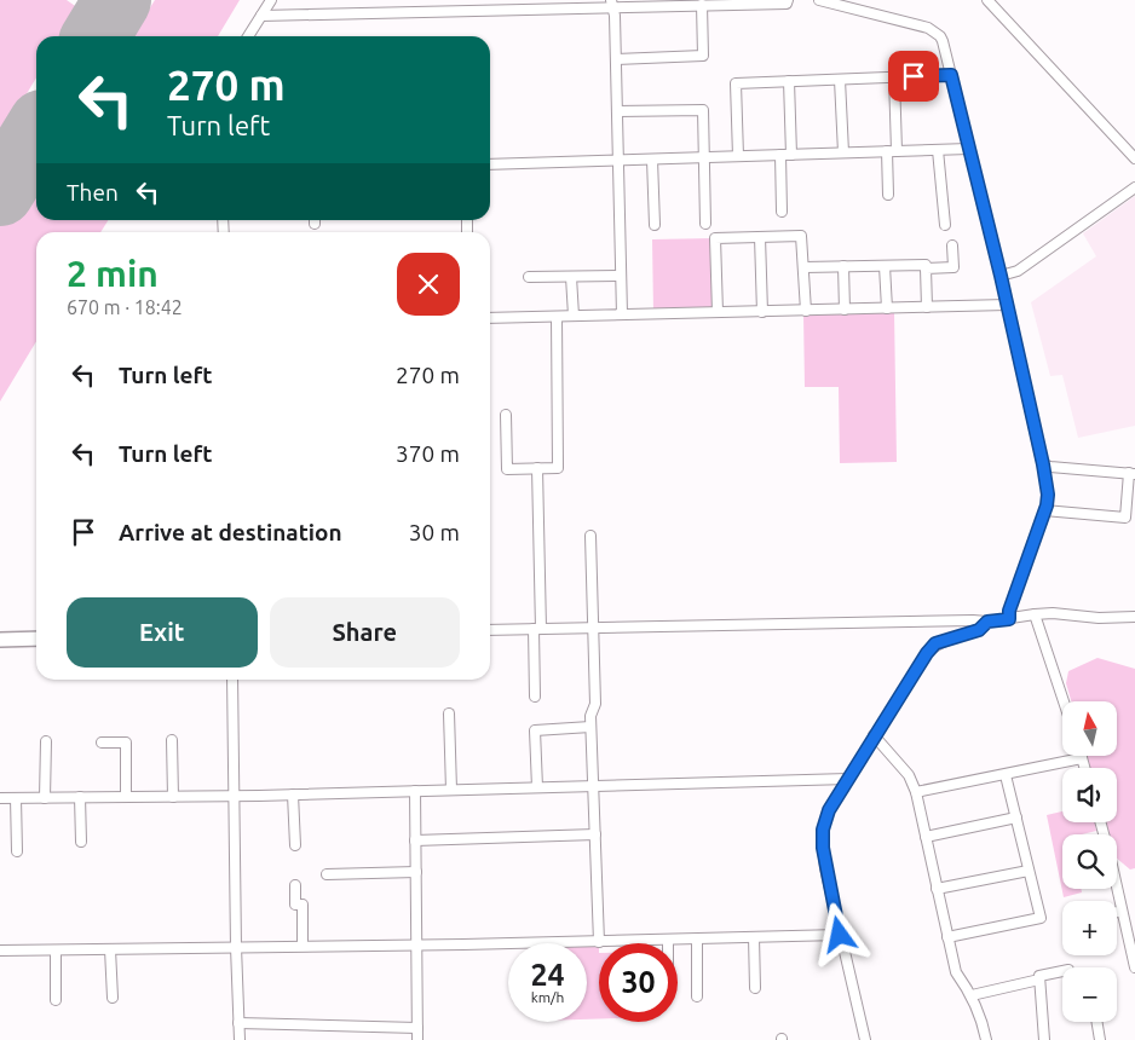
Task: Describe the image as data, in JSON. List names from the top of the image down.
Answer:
{
  "north": "top",
  "page": {
    "turn": ["270 m", "Turn left"],
    "then": "Then",
    "heading": ["2 min", "670 m · 18:42"],
    "list": [
      {
        "name": "Turn left",
        "value": "270 m"
      },
      {
        "name": "Turn left",
        "value": "370 m"
      },
      {
        "name": "Arrive at destination",
        "value": "30 m"
      }
    ],
    "buttons": ["Exit", "Share"],
    "map_buttons": ["+", "−"],
    "speed": "24 km/h",
    "limit": "30"
  }
}
